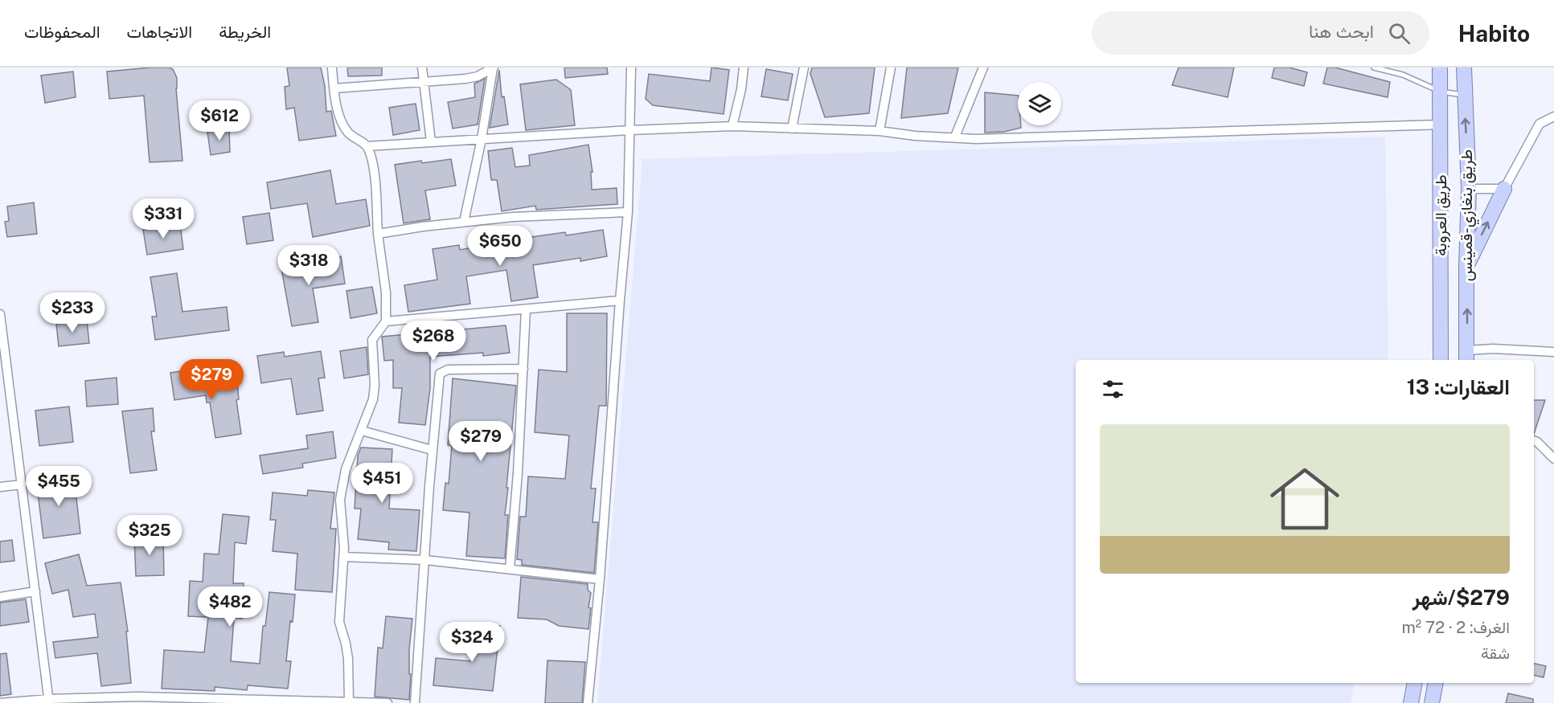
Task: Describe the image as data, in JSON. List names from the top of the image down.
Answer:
{
  "streets": {
    "main road": ["طريق العروبة", "طريق بنغازي-قمينس"]
  },
  "one_way": ["طريق بنغازي-قمينس"],
  "page": {
    "header": "Habito",
    "search": "ابحث هنا",
    "nav": ["الخريطة", "الاتجاهات", "المحفوظات"],
    "price": [
      "$612",
      "$331",
      "$650",
      "$318",
      "$233",
      "$268",
      "$279",
      "$279",
      "$451",
      "$455",
      "$325",
      "$482",
      "$324"
    ],
    "heading": "العقارات: 13",
    "list": [
      {
        "name": "$279/شهر",
        "note": "الغرف: 2 · 72 m² · شقة"
      }
    ]
  }
}
